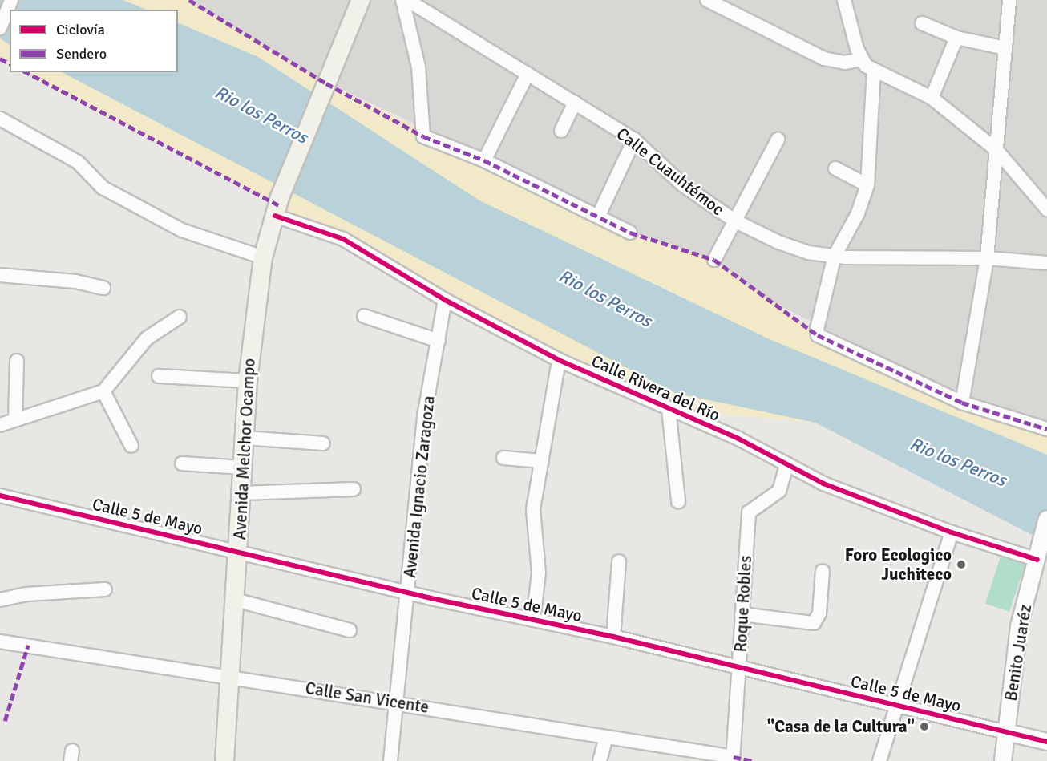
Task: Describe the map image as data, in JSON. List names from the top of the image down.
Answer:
{
  "streets": {
    "main road": ["Avenida Melchor Ocampo"],
    "street": [
      "Calle Cuauhtémoc",
      "Calle Rivera del Río",
      "Avenida Ignacio Zaragoza",
      "Calle 5 de Mayo",
      "Roque Robles",
      "Benito Juaréz",
      "Calle San Vicente"
    ]
  },
  "crossings": [
    ["Calle Rivera del Río", "Avenida Melchor Ocampo"],
    ["Calle Rivera del Río", "Avenida Ignacio Zaragoza"],
    ["Calle Rivera del Río", "Roque Robles"],
    ["Calle Rivera del Río", "Benito Juaréz"],
    ["Avenida Melchor Ocampo", "Calle 5 de Mayo"],
    ["Avenida Melchor Ocampo", "Calle San Vicente"],
    ["Avenida Ignacio Zaragoza", "Calle 5 de Mayo"],
    ["Avenida Ignacio Zaragoza", "Calle San Vicente"],
    ["Calle 5 de Mayo", "Roque Robles"],
    ["Calle 5 de Mayo", "Benito Juaréz"],
    ["Roque Robles", "Calle San Vicente"]
  ],
  "water": ["Rio los Perros"],
  "places": ["Foro Ecologico Juchiteco", "\"Casa de la Cultura\""],
  "legend": ["Ciclovía", "Sendero"]
}
